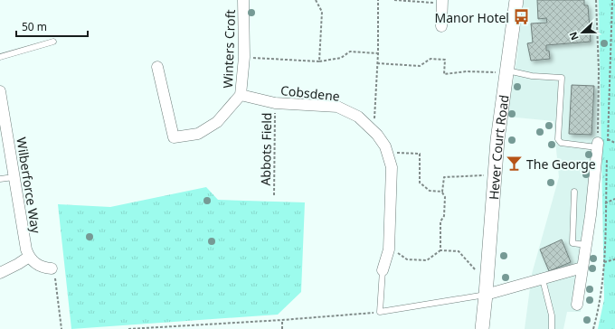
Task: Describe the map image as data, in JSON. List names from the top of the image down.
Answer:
{
  "streets": {
    "street": [
      "Winters Croft",
      "Cobsdene",
      "Hever Court Road",
      "Wilberforce Way"
    ],
    "path": ["Abbots Field"]
  },
  "crossings": [
    ["Winters Croft", "Cobsdene"],
    ["Cobsdene", "Abbots Field"]
  ],
  "places": {
    "bus stop": ["Manor Hotel"],
    "bar": ["The George"]
  },
  "scale_bar": "50 m",
  "north": "left"
}
